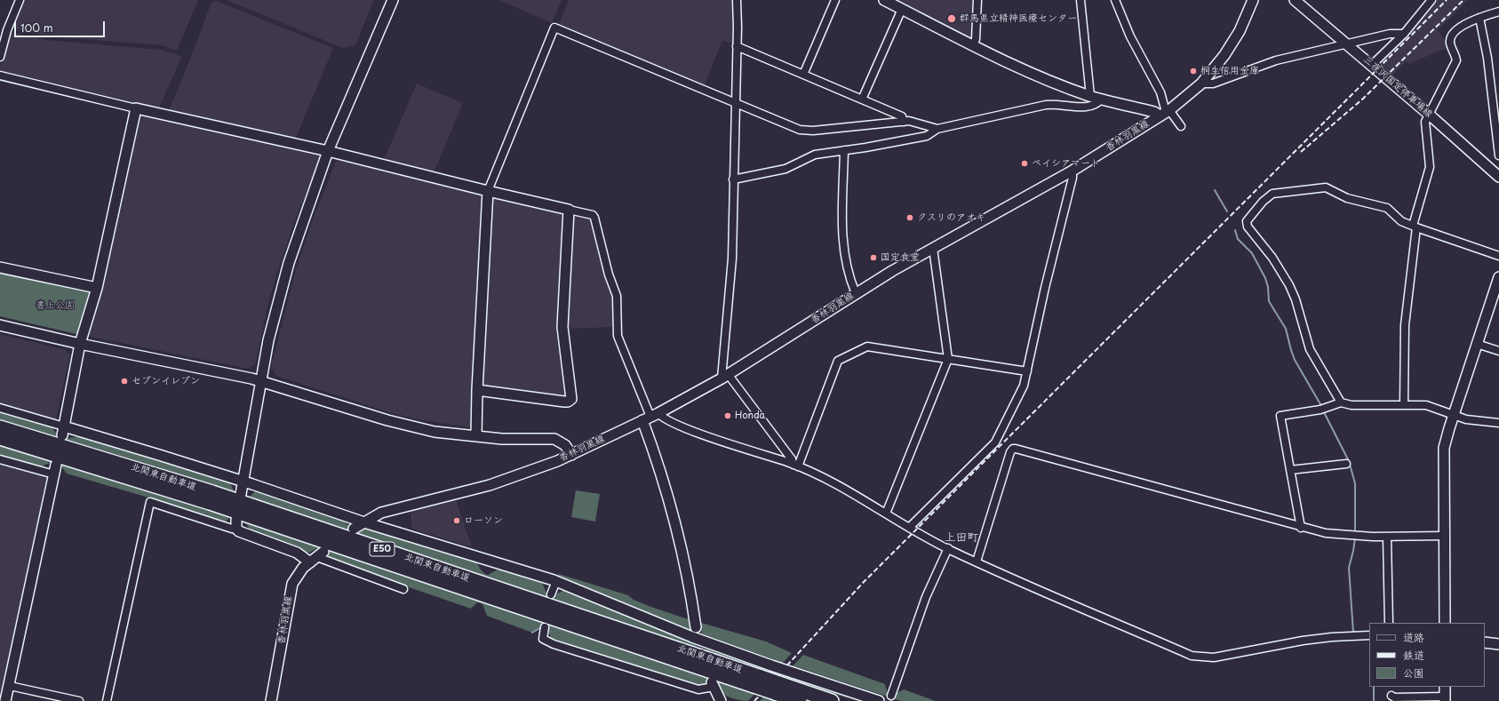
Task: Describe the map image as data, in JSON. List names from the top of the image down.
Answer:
{
  "streets": {
    "highway": ["北関東自動車道", "E50"],
    "street": ["三夜沢国定停車場線", "香林羽黒線"]
  },
  "districts": ["上田町"],
  "parks": ["書上公園"],
  "places": [
    "群馬県立精神医療センター",
    "桐生信用金庫",
    "ベイシアマート",
    "クスリのアオキ",
    "国定食堂",
    "セブンイレブン",
    "Honda",
    "ローソン"
  ],
  "legend": ["道路", "鉄道", "公園"],
  "scale_bar": "100 m"
}
